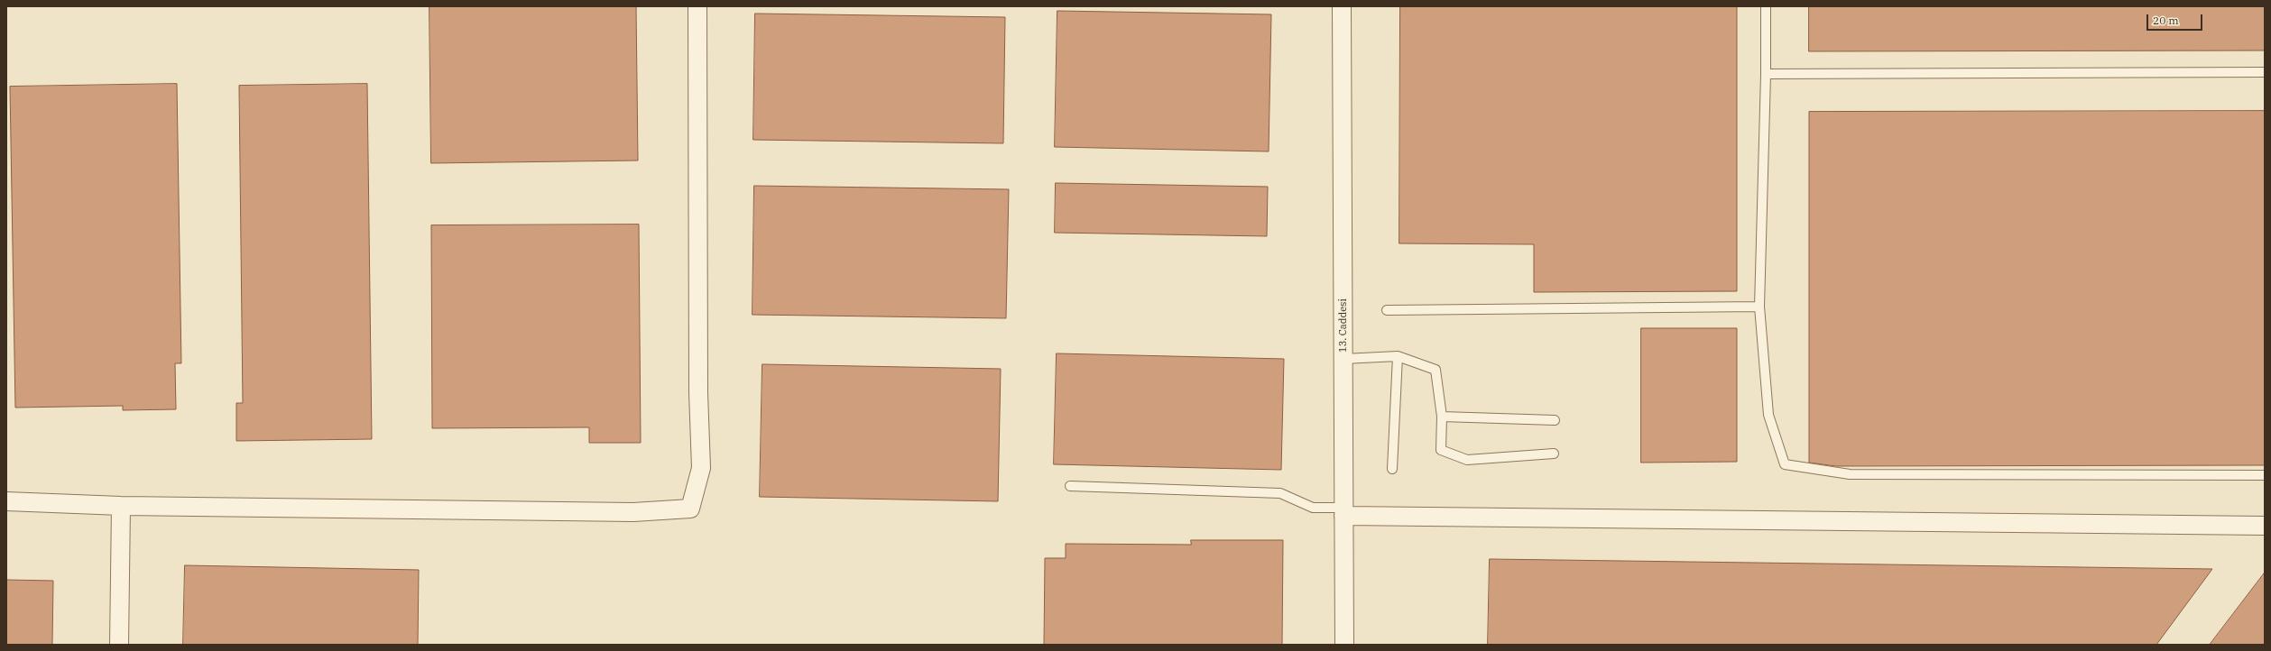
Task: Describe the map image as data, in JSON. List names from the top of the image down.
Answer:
{
  "streets": {
    "street": ["13. Caddesi"]
  },
  "scale_bar": "20 m"
}
